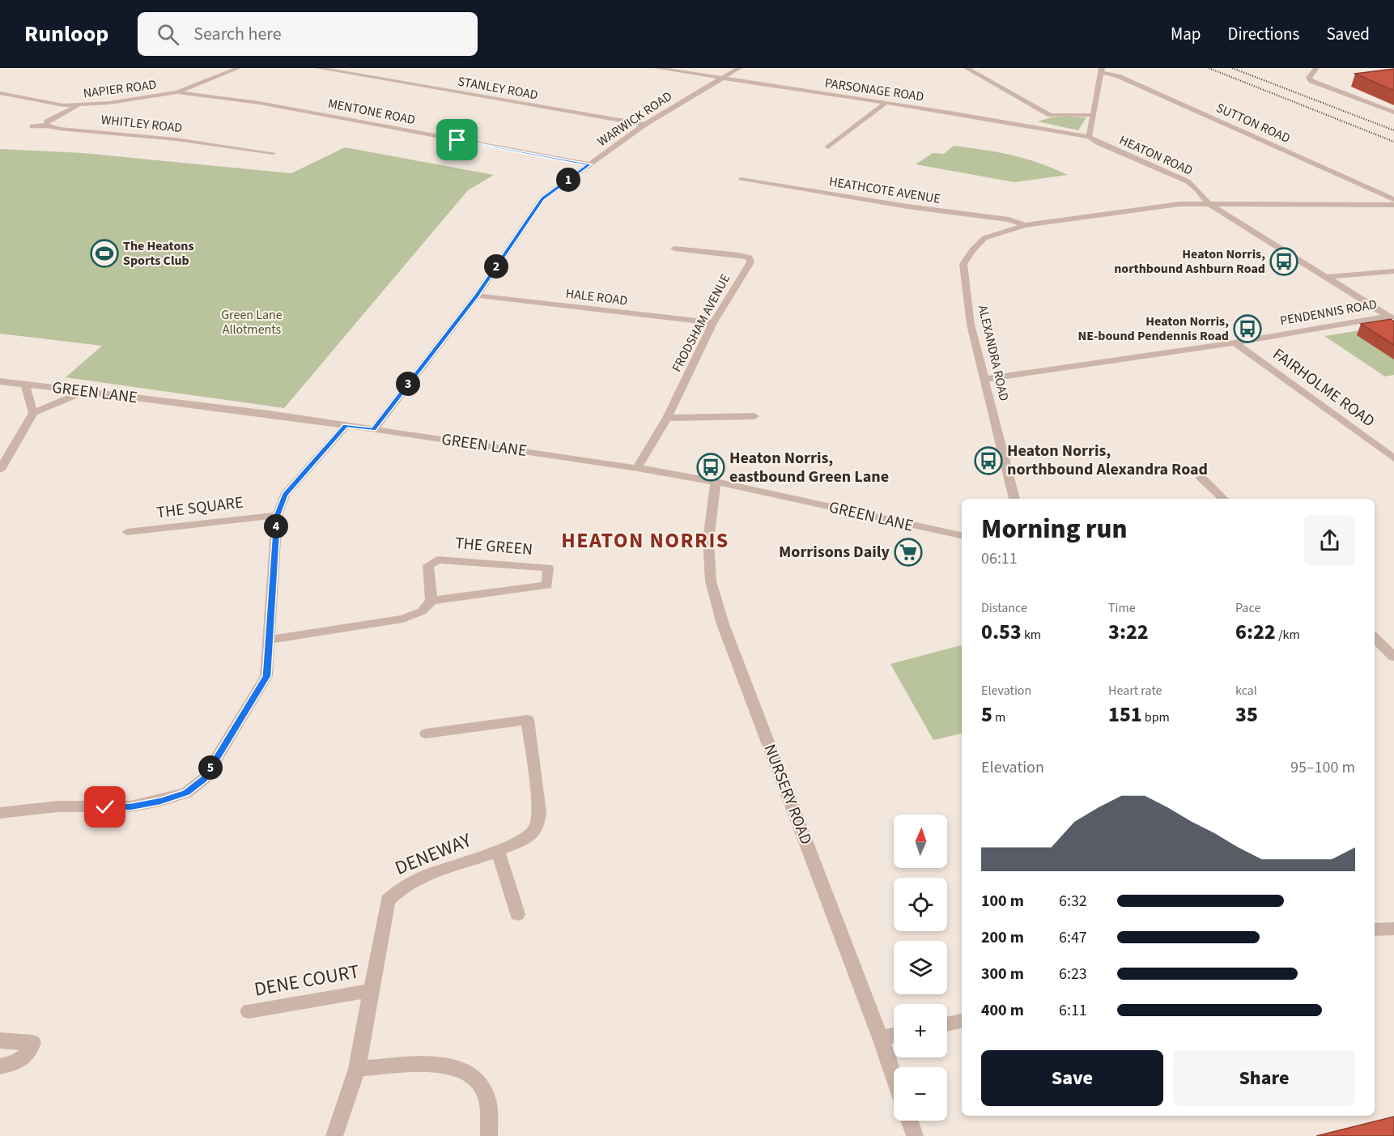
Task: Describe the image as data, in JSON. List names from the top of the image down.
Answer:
{
  "streets": {
    "street": [
      "STANLEY ROAD",
      "NAPIER ROAD",
      "PARSONAGE ROAD",
      "MENTONE ROAD",
      "WARWICK ROAD",
      "SUTTON ROAD",
      "WHITLEY ROAD",
      "HEATON ROAD",
      "HEATHCOTE AVENUE",
      "HALE ROAD",
      "PENDENNIS ROAD",
      "FRODSHAM AVENUE",
      "ALEXANDRA ROAD",
      "FAIRHOLME ROAD",
      "GREEN LANE",
      "THE SQUARE",
      "THE GREEN",
      "NURSERY ROAD",
      "DENEWAY",
      "DENE COURT"
    ]
  },
  "crossings": [
    ["STANLEY ROAD", "WARWICK ROAD"],
    ["NAPIER ROAD", "MENTONE ROAD"],
    ["PARSONAGE ROAD", "WARWICK ROAD"],
    ["PARSONAGE ROAD", "HEATON ROAD"],
    ["MENTONE ROAD", "WARWICK ROAD"],
    ["WARWICK ROAD", "HALE ROAD"],
    ["WARWICK ROAD", "GREEN LANE"],
    ["HEATON ROAD", "PENDENNIS ROAD"],
    ["HEATON ROAD", "ALEXANDRA ROAD"],
    ["HEATHCOTE AVENUE", "ALEXANDRA ROAD"],
    ["HALE ROAD", "FRODSHAM AVENUE"],
    ["PENDENNIS ROAD", "ALEXANDRA ROAD"],
    ["PENDENNIS ROAD", "FAIRHOLME ROAD"],
    ["FRODSHAM AVENUE", "GREEN LANE"],
    ["GREEN LANE", "NURSERY ROAD"],
    ["DENEWAY", "DENE COURT"]
  ],
  "districts": ["HEATON NORRIS"],
  "parks": ["Green Lane Allotments"],
  "places": {
    "sports": ["The Heatons Sports Club"],
    "bus stop": [
      "Heaton Norris, northbound Ashburn Road",
      "Heaton Norris, NE-bound Pendennis Road",
      "Heaton Norris, northbound Alexandra Road",
      "Heaton Norris, eastbound Green Lane"
    ],
    "supermarket": ["Morrisons Daily"]
  },
  "north": "top",
  "page": {
    "header": "Runloop",
    "search": "Search here",
    "nav": ["Map", "Directions", "Saved"],
    "pins": [
      "1",
      "2",
      "3",
      "4",
      "5"
    ],
    "heading": ["Morning run", "06:11"],
    "stats": [
      ["Distance", "0.53 km"],
      ["Time", "3:22"],
      ["Pace", "6:22 /km"],
      ["Elevation", "5 m"],
      ["Heart rate", "151 bpm"],
      ["kcal", "35"]
    ],
    "chart": ["Elevation", "95–100 m"],
    "map_buttons": ["+", "−"],
    "list": [
      {
        "name": "100 m",
        "note": "6:32"
      },
      {
        "name": "200 m",
        "note": "6:47"
      },
      {
        "name": "300 m",
        "note": "6:23"
      },
      {
        "name": "400 m",
        "note": "6:11"
      }
    ],
    "buttons": ["Save", "Share"]
  }
}
